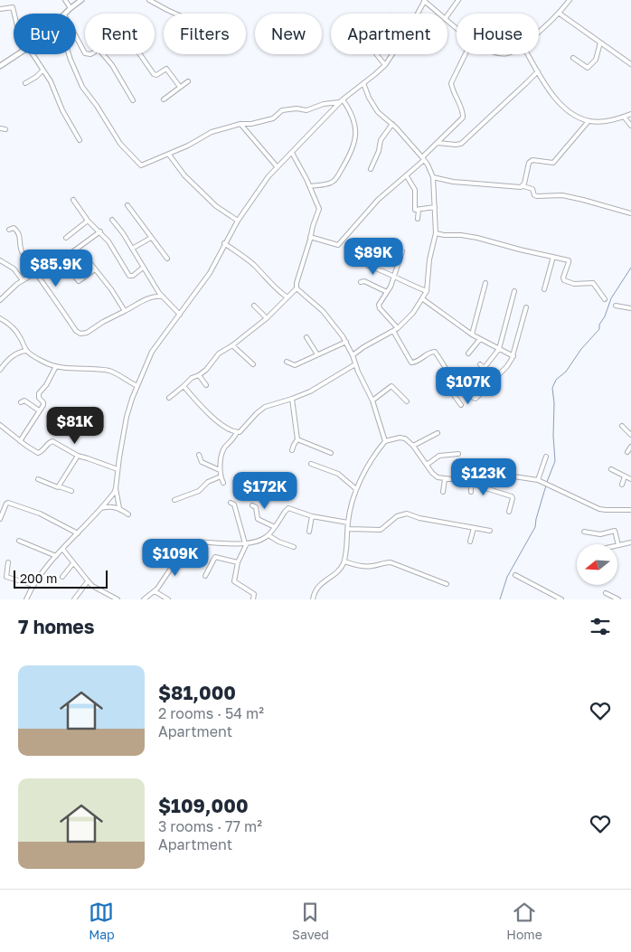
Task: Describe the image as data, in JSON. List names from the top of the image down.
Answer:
{
  "scale_bar": "200 m",
  "north": "left",
  "page": {
    "chip": [
      "Buy",
      "Rent",
      "Filters",
      "New",
      "Apartment",
      "House"
    ],
    "price": [
      "$89K",
      "$85.9K",
      "$107K",
      "$81K",
      "$123K",
      "$172K",
      "$109K"
    ],
    "scale": "200 m",
    "heading": "7 homes",
    "list": [
      {
        "name": "$81,000",
        "note": "2 rooms · 54 m² · Apartment"
      },
      {
        "name": "$109,000",
        "note": "3 rooms · 77 m² · Apartment"
      }
    ],
    "tabs": ["Map", "Saved", "Home"]
  }
}
